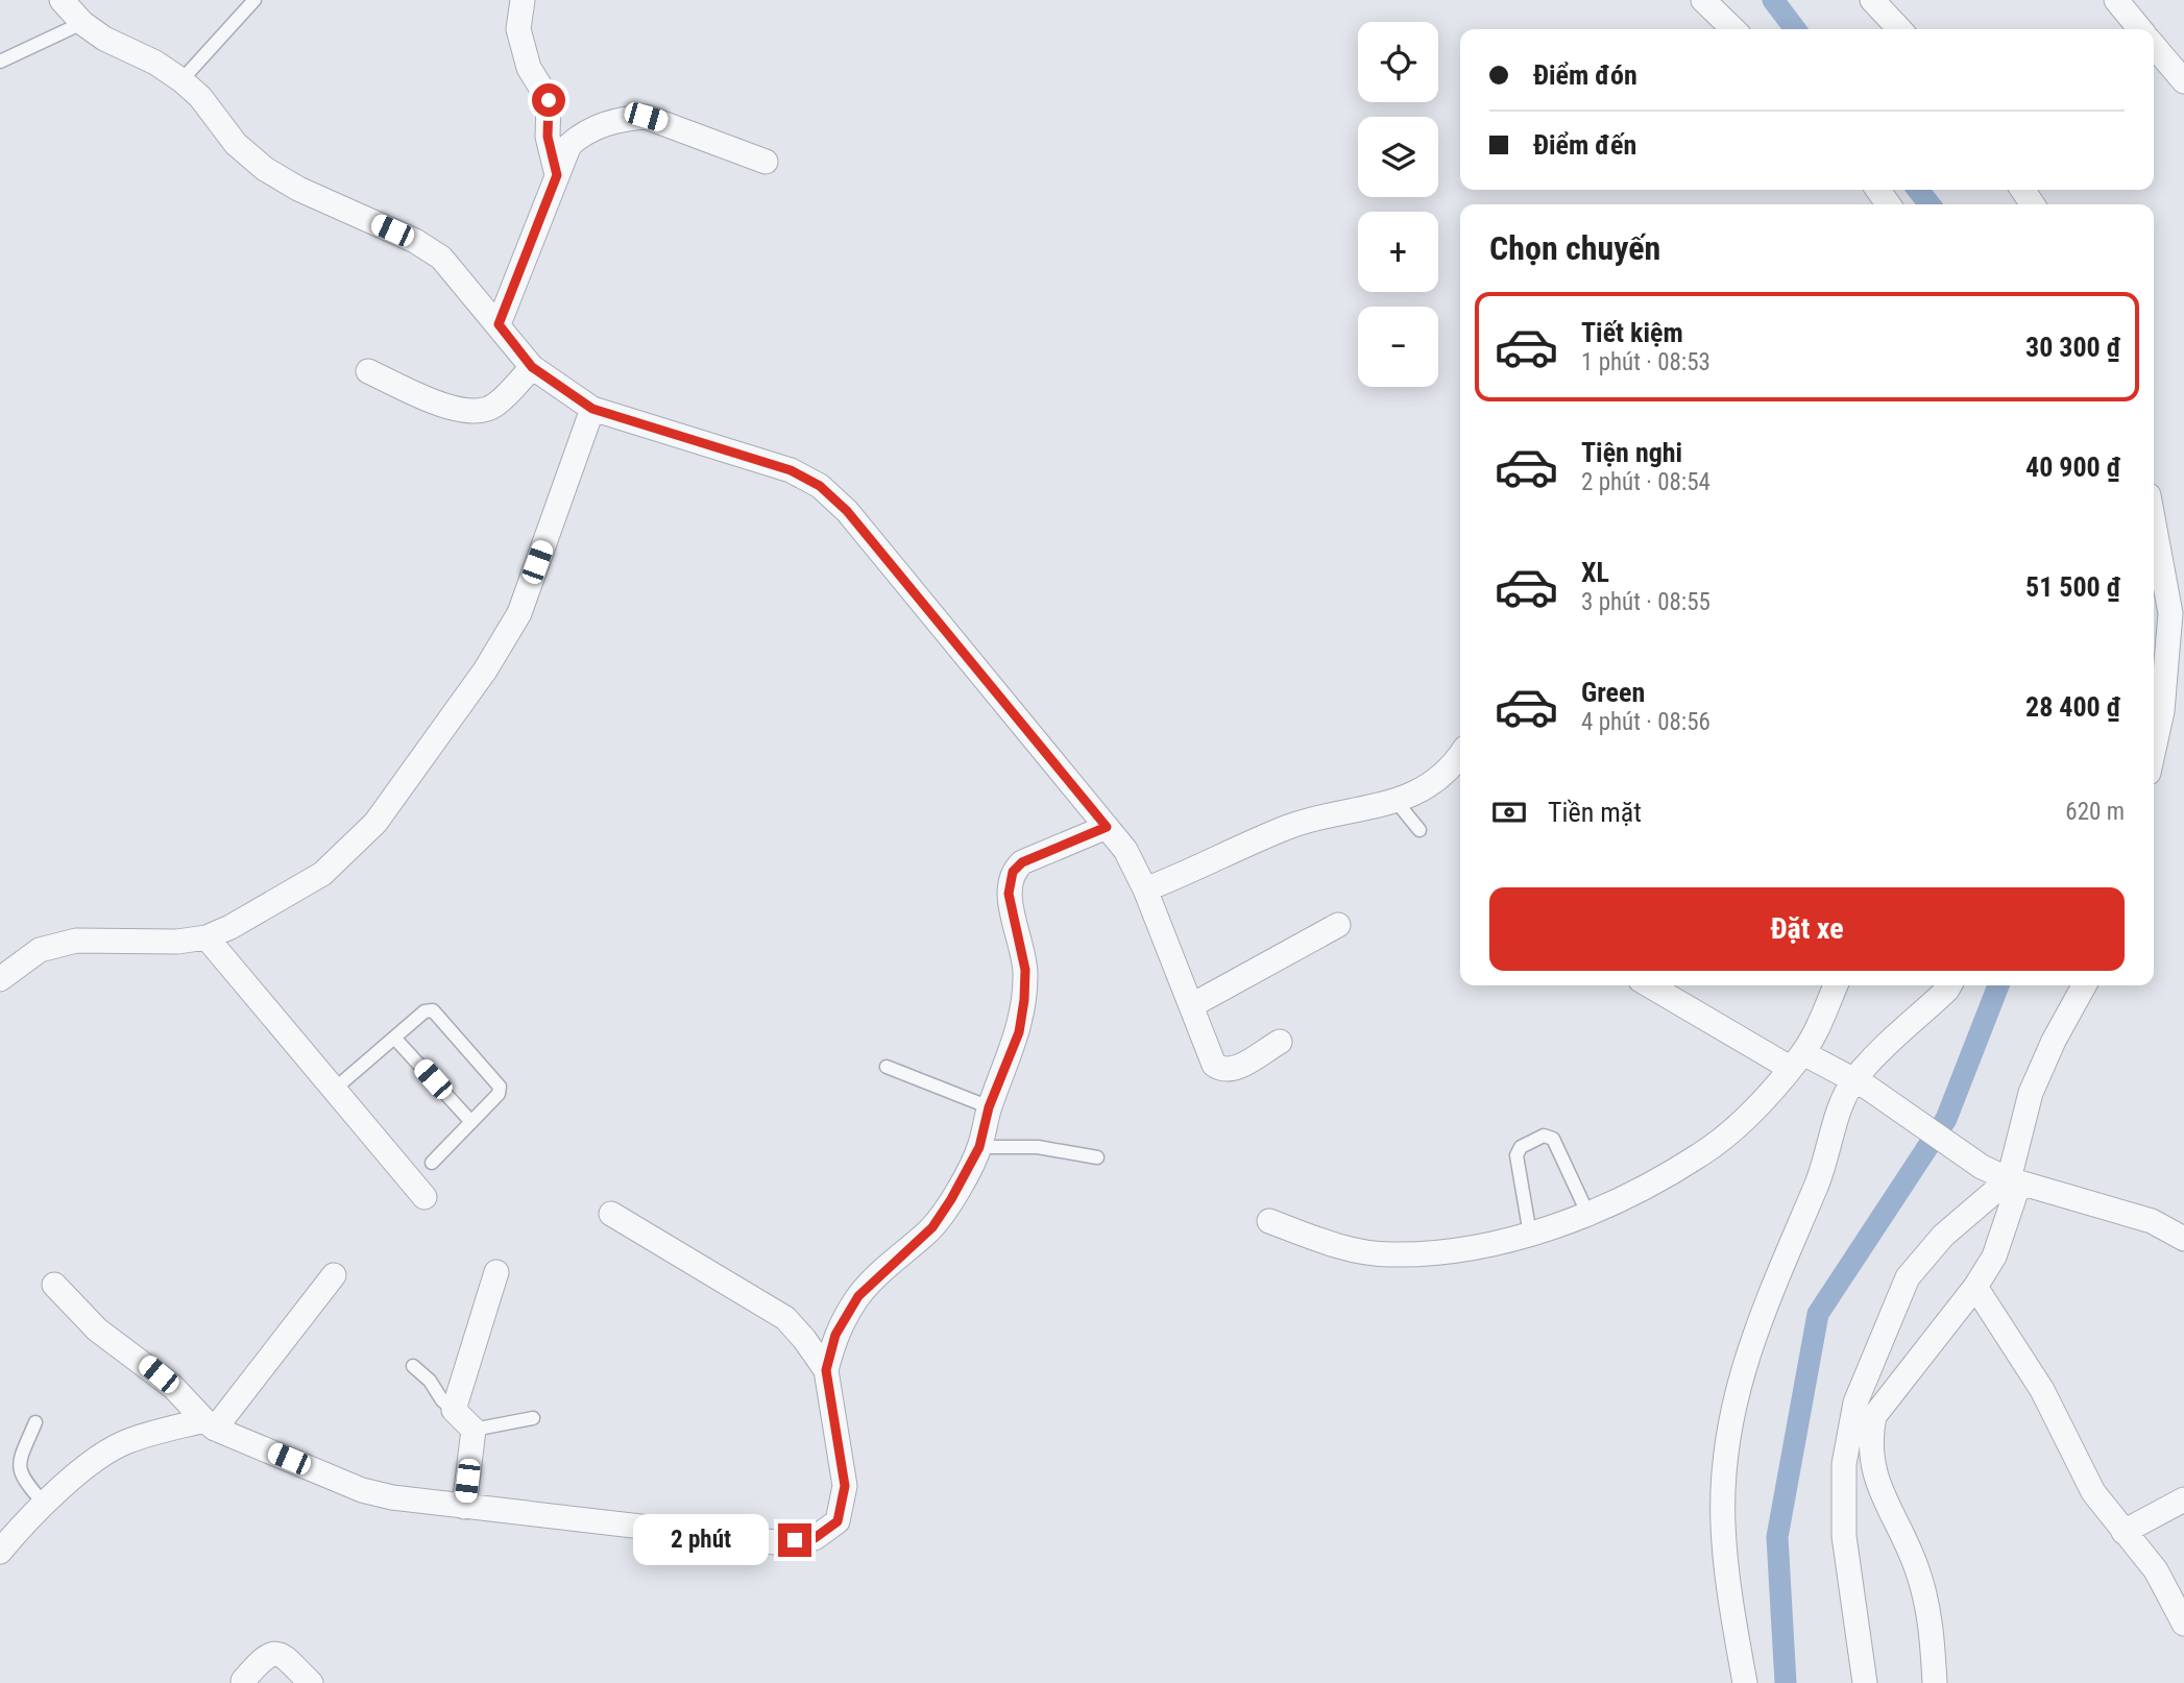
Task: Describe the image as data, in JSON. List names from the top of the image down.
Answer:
{
  "page": {
    "map_buttons": ["+", "−"],
    "banner": ["Điểm đón", "Điểm đến"],
    "heading": "Chọn chuyến",
    "list": [
      {
        "name": "Tiết kiệm",
        "note": "1 phút · 08:53",
        "value": "30 300 ₫"
      },
      {
        "name": "Tiện nghi",
        "note": "2 phút · 08:54",
        "value": "40 900 ₫"
      },
      {
        "name": "XL",
        "note": "3 phút · 08:55",
        "value": "51 500 ₫"
      },
      {
        "name": "Green",
        "note": "4 phút · 08:56",
        "value": "28 400 ₫"
      }
    ],
    "pay": ["Tiền mặt", "620 m"],
    "buttons": "Đặt xe",
    "bubble": "2 phút"
  }
}
